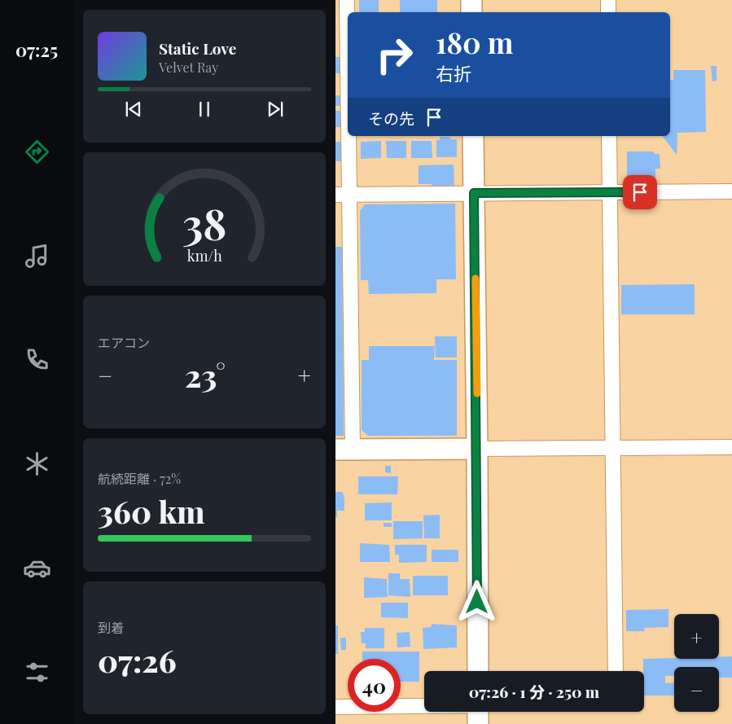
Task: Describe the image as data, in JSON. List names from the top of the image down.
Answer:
{
  "page": {
    "tabs": "07:25",
    "turn": ["180 m", "右折"],
    "song": ["Static Love", "Velvet Ray"],
    "then": "その先",
    "tile": [
      "エアコン",
      ["航続距離 · 72%", "360 km"],
      ["到着", "07:26"]
    ],
    "heat": ["−", "23°", "+"],
    "map_buttons": ["+", "−"],
    "limit": "40",
    "trip": "07:26 · 1 分 · 250 m",
    "gauge": ["38", "km/h"]
  }
}
